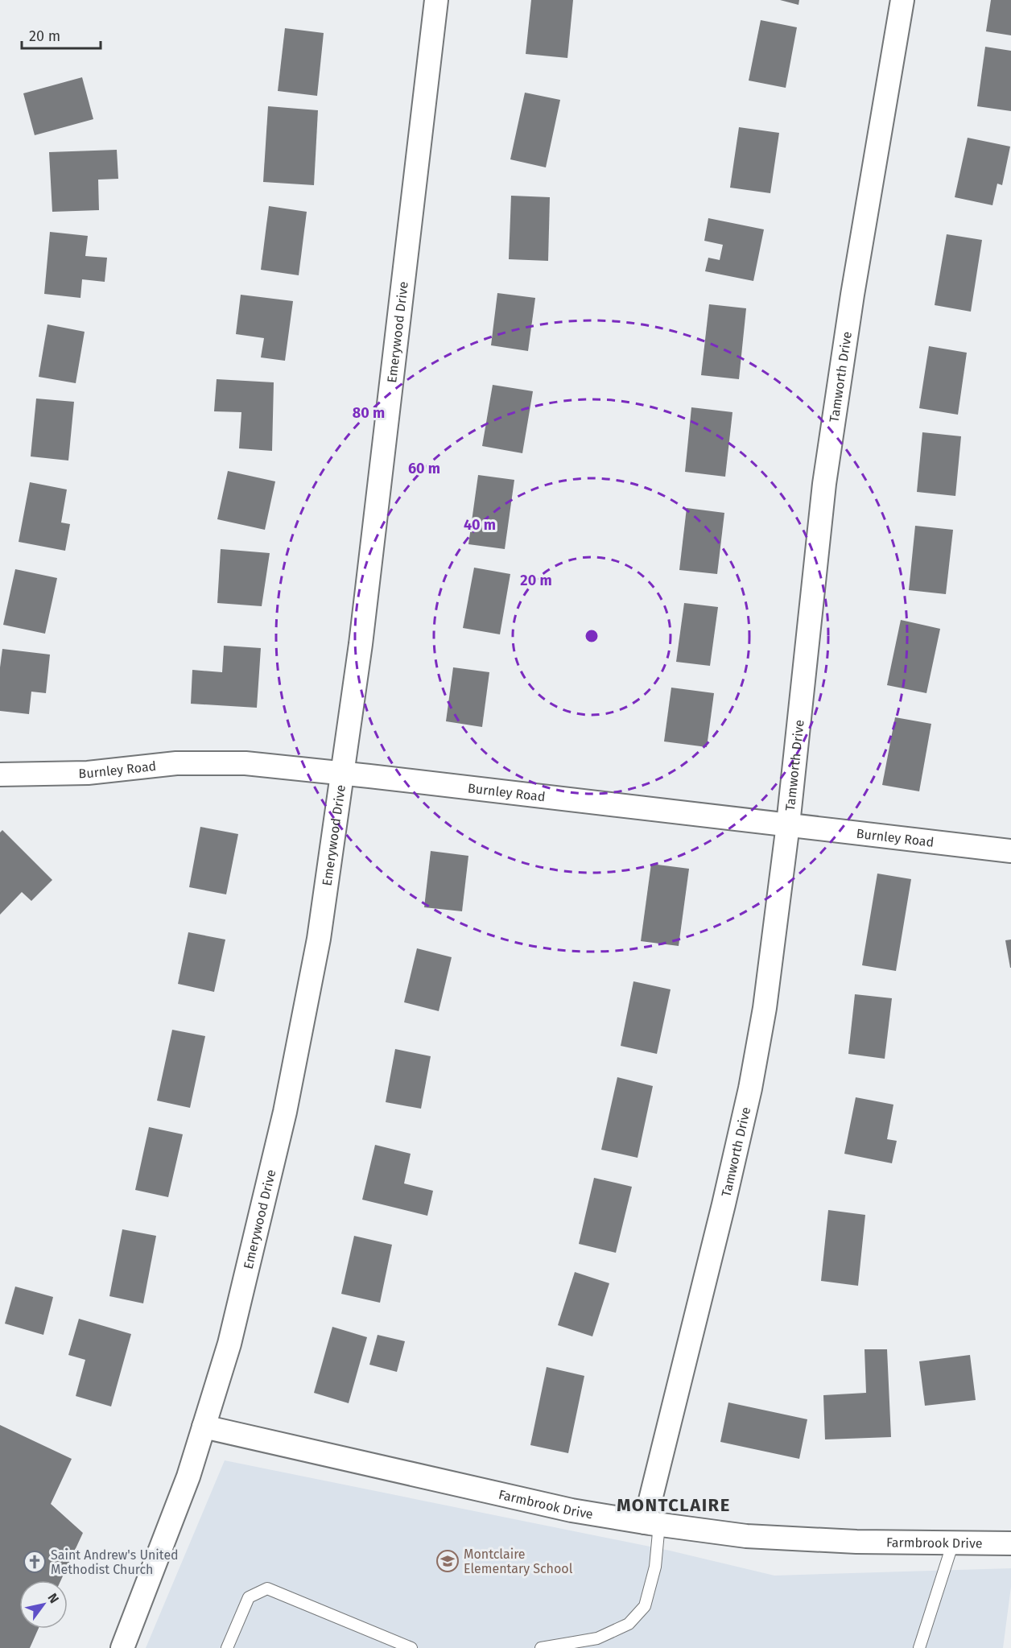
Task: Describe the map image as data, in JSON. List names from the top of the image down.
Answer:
{
  "streets": {
    "street": [
      "Emerywood Drive",
      "Tamworth Drive",
      "Burnley Road",
      "Farmbrook Drive"
    ]
  },
  "crossings": [
    ["Emerywood Drive", "Burnley Road"],
    ["Emerywood Drive", "Farmbrook Drive"],
    ["Tamworth Drive", "Burnley Road"],
    ["Tamworth Drive", "Farmbrook Drive"]
  ],
  "districts": ["MONTCLAIRE"],
  "places": {
    "school or university": ["Montclaire Elementary School"],
    "church": ["Saint Andrew's United Methodist Church"]
  },
  "scale_bar": "20 m",
  "north": "top right",
  "rings": [
    "80 m",
    "60 m",
    "40 m",
    "20 m"
  ]
}
